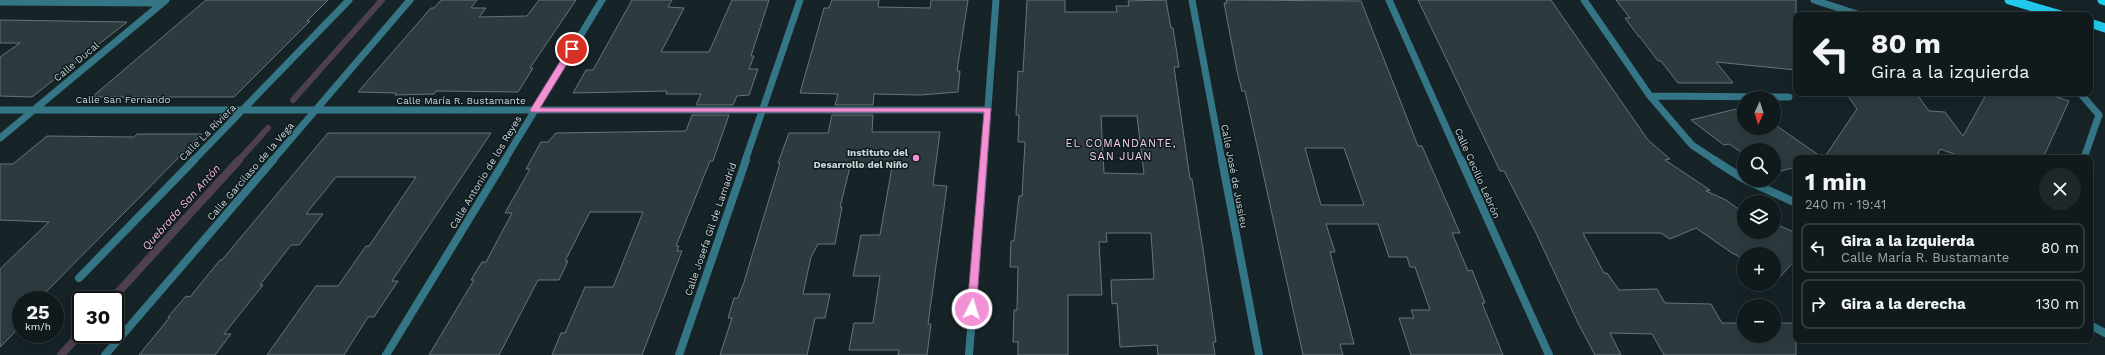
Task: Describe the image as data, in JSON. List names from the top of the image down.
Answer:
{
  "streets": {
    "street": [
      "Calle Ducal",
      "Calle San Fernando",
      "Calle María R. Bustamante",
      "Calle La Riviera",
      "Calle Garcilaso de la Vega",
      "Calle Antonio de los Reyes",
      "Calle Cecilio Lebrón",
      "Calle José de Jussieu",
      "Calle Josefa Gil de Lamadrid"
    ]
  },
  "crossings": [
    ["Calle Ducal", "Calle San Fernando"],
    ["Calle San Fernando", "Calle María R. Bustamante"],
    ["Calle San Fernando", "Calle La Riviera"],
    ["Calle María R. Bustamante", "Calle La Riviera"],
    ["Calle María R. Bustamante", "Calle Garcilaso de la Vega"],
    ["Calle María R. Bustamante", "Calle Antonio de los Reyes"],
    ["Calle María R. Bustamante", "Calle Josefa Gil de Lamadrid"]
  ],
  "districts": ["EL COMANDANTE, SAN JUAN"],
  "water": ["Quebrada San Antón"],
  "places": ["Instituto del Desarrollo del Niño"],
  "north": "bottom",
  "page": {
    "turn": ["80 m", "Gira a la izquierda"],
    "map_buttons": ["+", "−"],
    "heading": ["1 min", "240 m · 19:41"],
    "list": [
      {
        "name": "Gira a la izquierda",
        "note": "Calle María R. Bustamante",
        "value": "80 m"
      },
      {
        "name": "Gira a la derecha",
        "value": "130 m"
      }
    ],
    "speed": "25 km/h",
    "limit": "30"
  }
}
